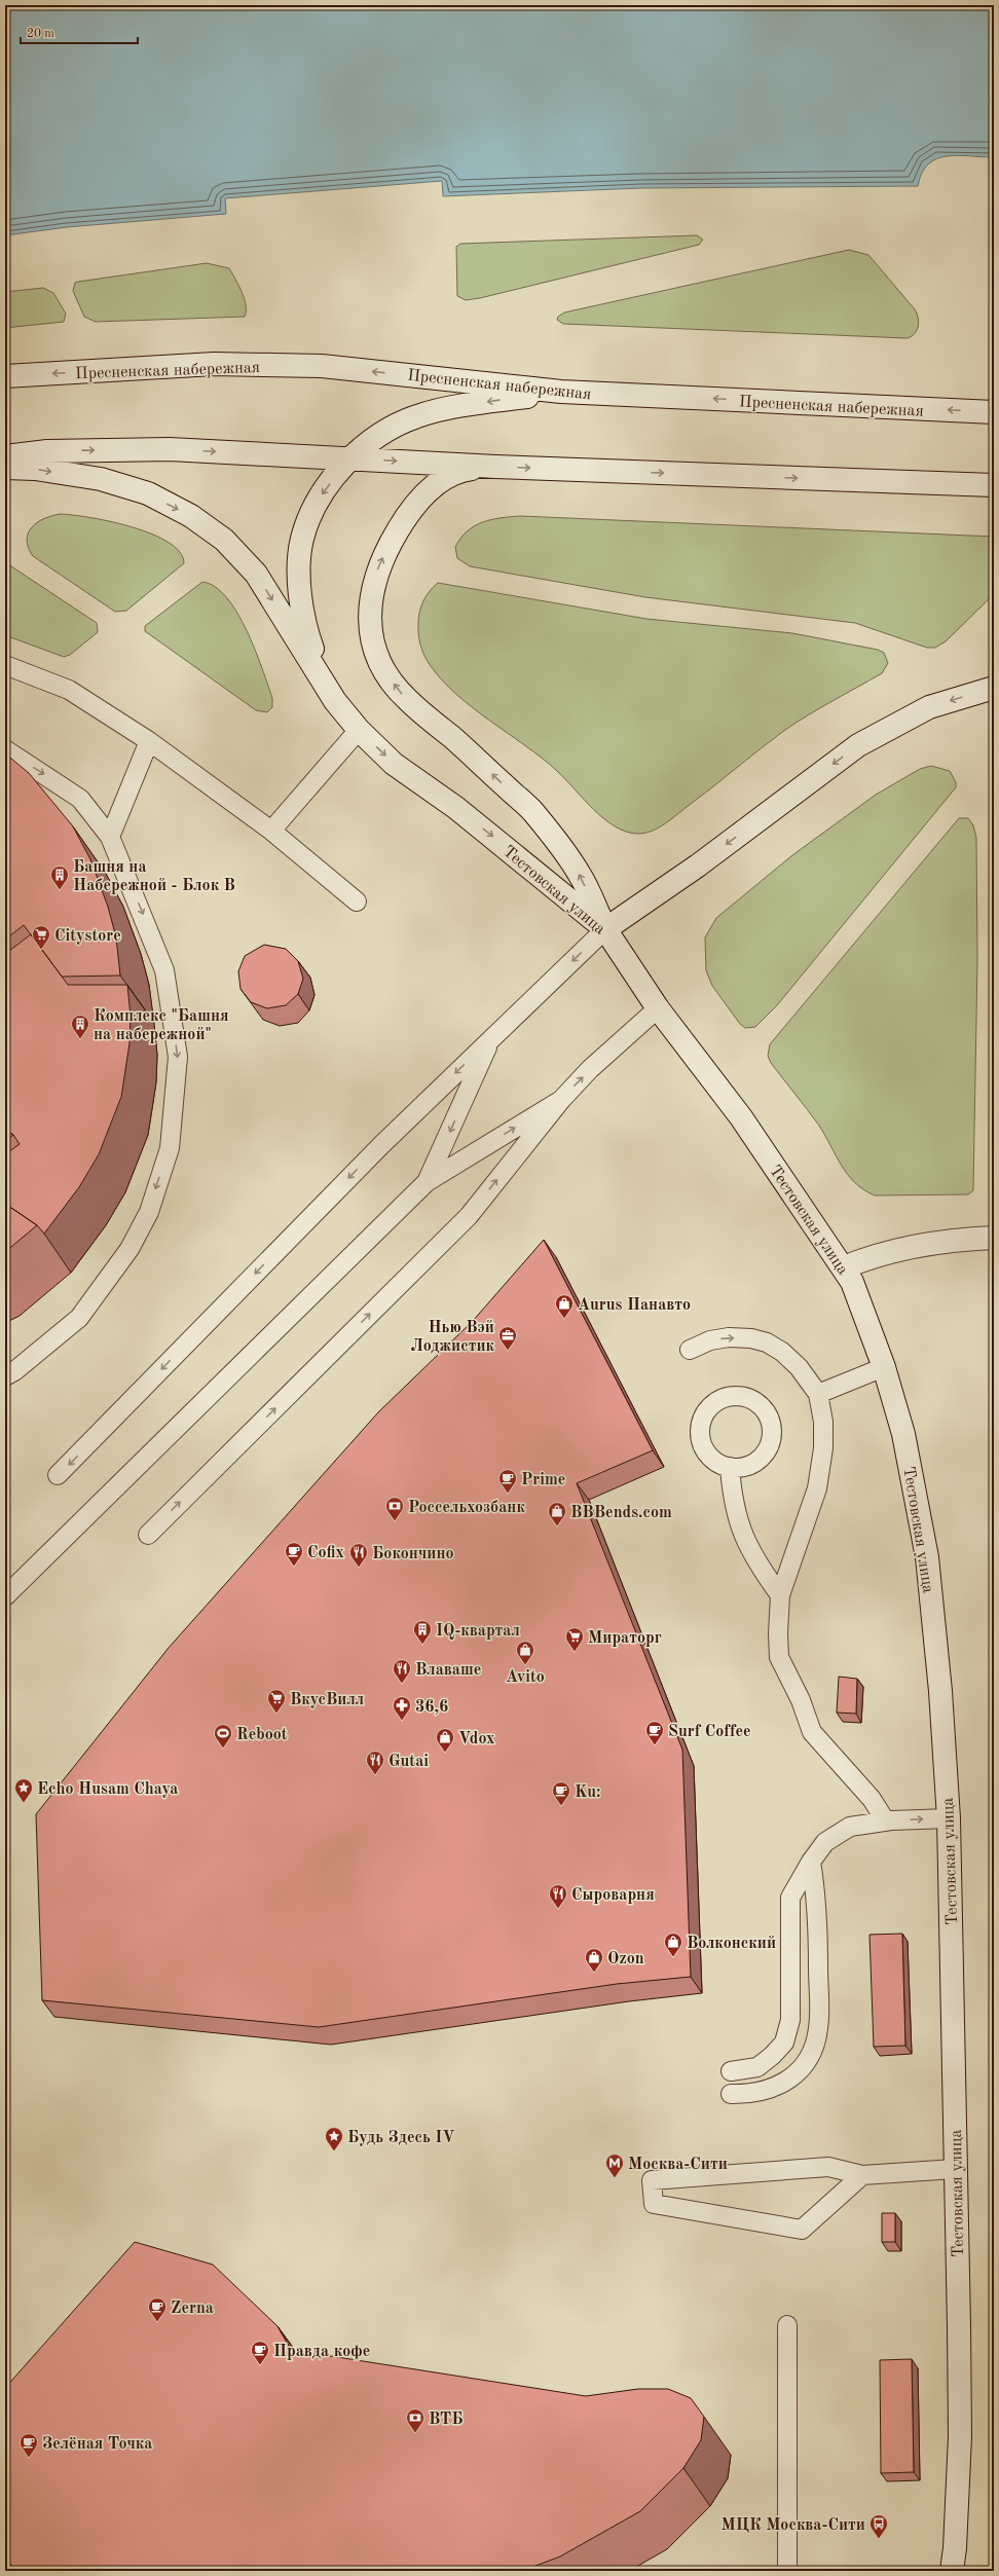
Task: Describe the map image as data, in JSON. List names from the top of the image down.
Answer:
{
  "streets": {
    "main road": ["Пресненская набережная", "Тестовская улица"]
  },
  "places": {
    "building": ["Башня на Набережной - Блок В", "Комплекс \"Башня на набережной\"", "IQ-квартал"],
    "supermarket": ["Citystore", "Мираторг", "ВкусВилл"],
    "shop": [
      "Aurus Панавто",
      "BBBends.com",
      "Avito",
      "Vdox",
      "Волконский",
      "Ozon"
    ],
    "office": ["Нью Вэй Лоджистик"],
    "cafe": [
      "Prime",
      "Cofix",
      "Surf Coffee",
      "Ku:",
      "Zerna",
      "Правда кофе",
      "Зелёная Точка"
    ],
    "bank": ["Россельхозбанк", "ВТБ"],
    "restaurant": [
      "Бокончино",
      "Влаваше",
      "Gutai",
      "Сыроварня"
    ],
    "pharmacy": ["36,6"],
    "sports": ["Reboot"],
    "place": ["Echo Husam Chaya", "Будь Здесь IV"],
    "metro station": ["Москва-Сити"],
    "bus stop": ["МЦК Москва-Сити"]
  },
  "scale_bar": "20 m"
}
